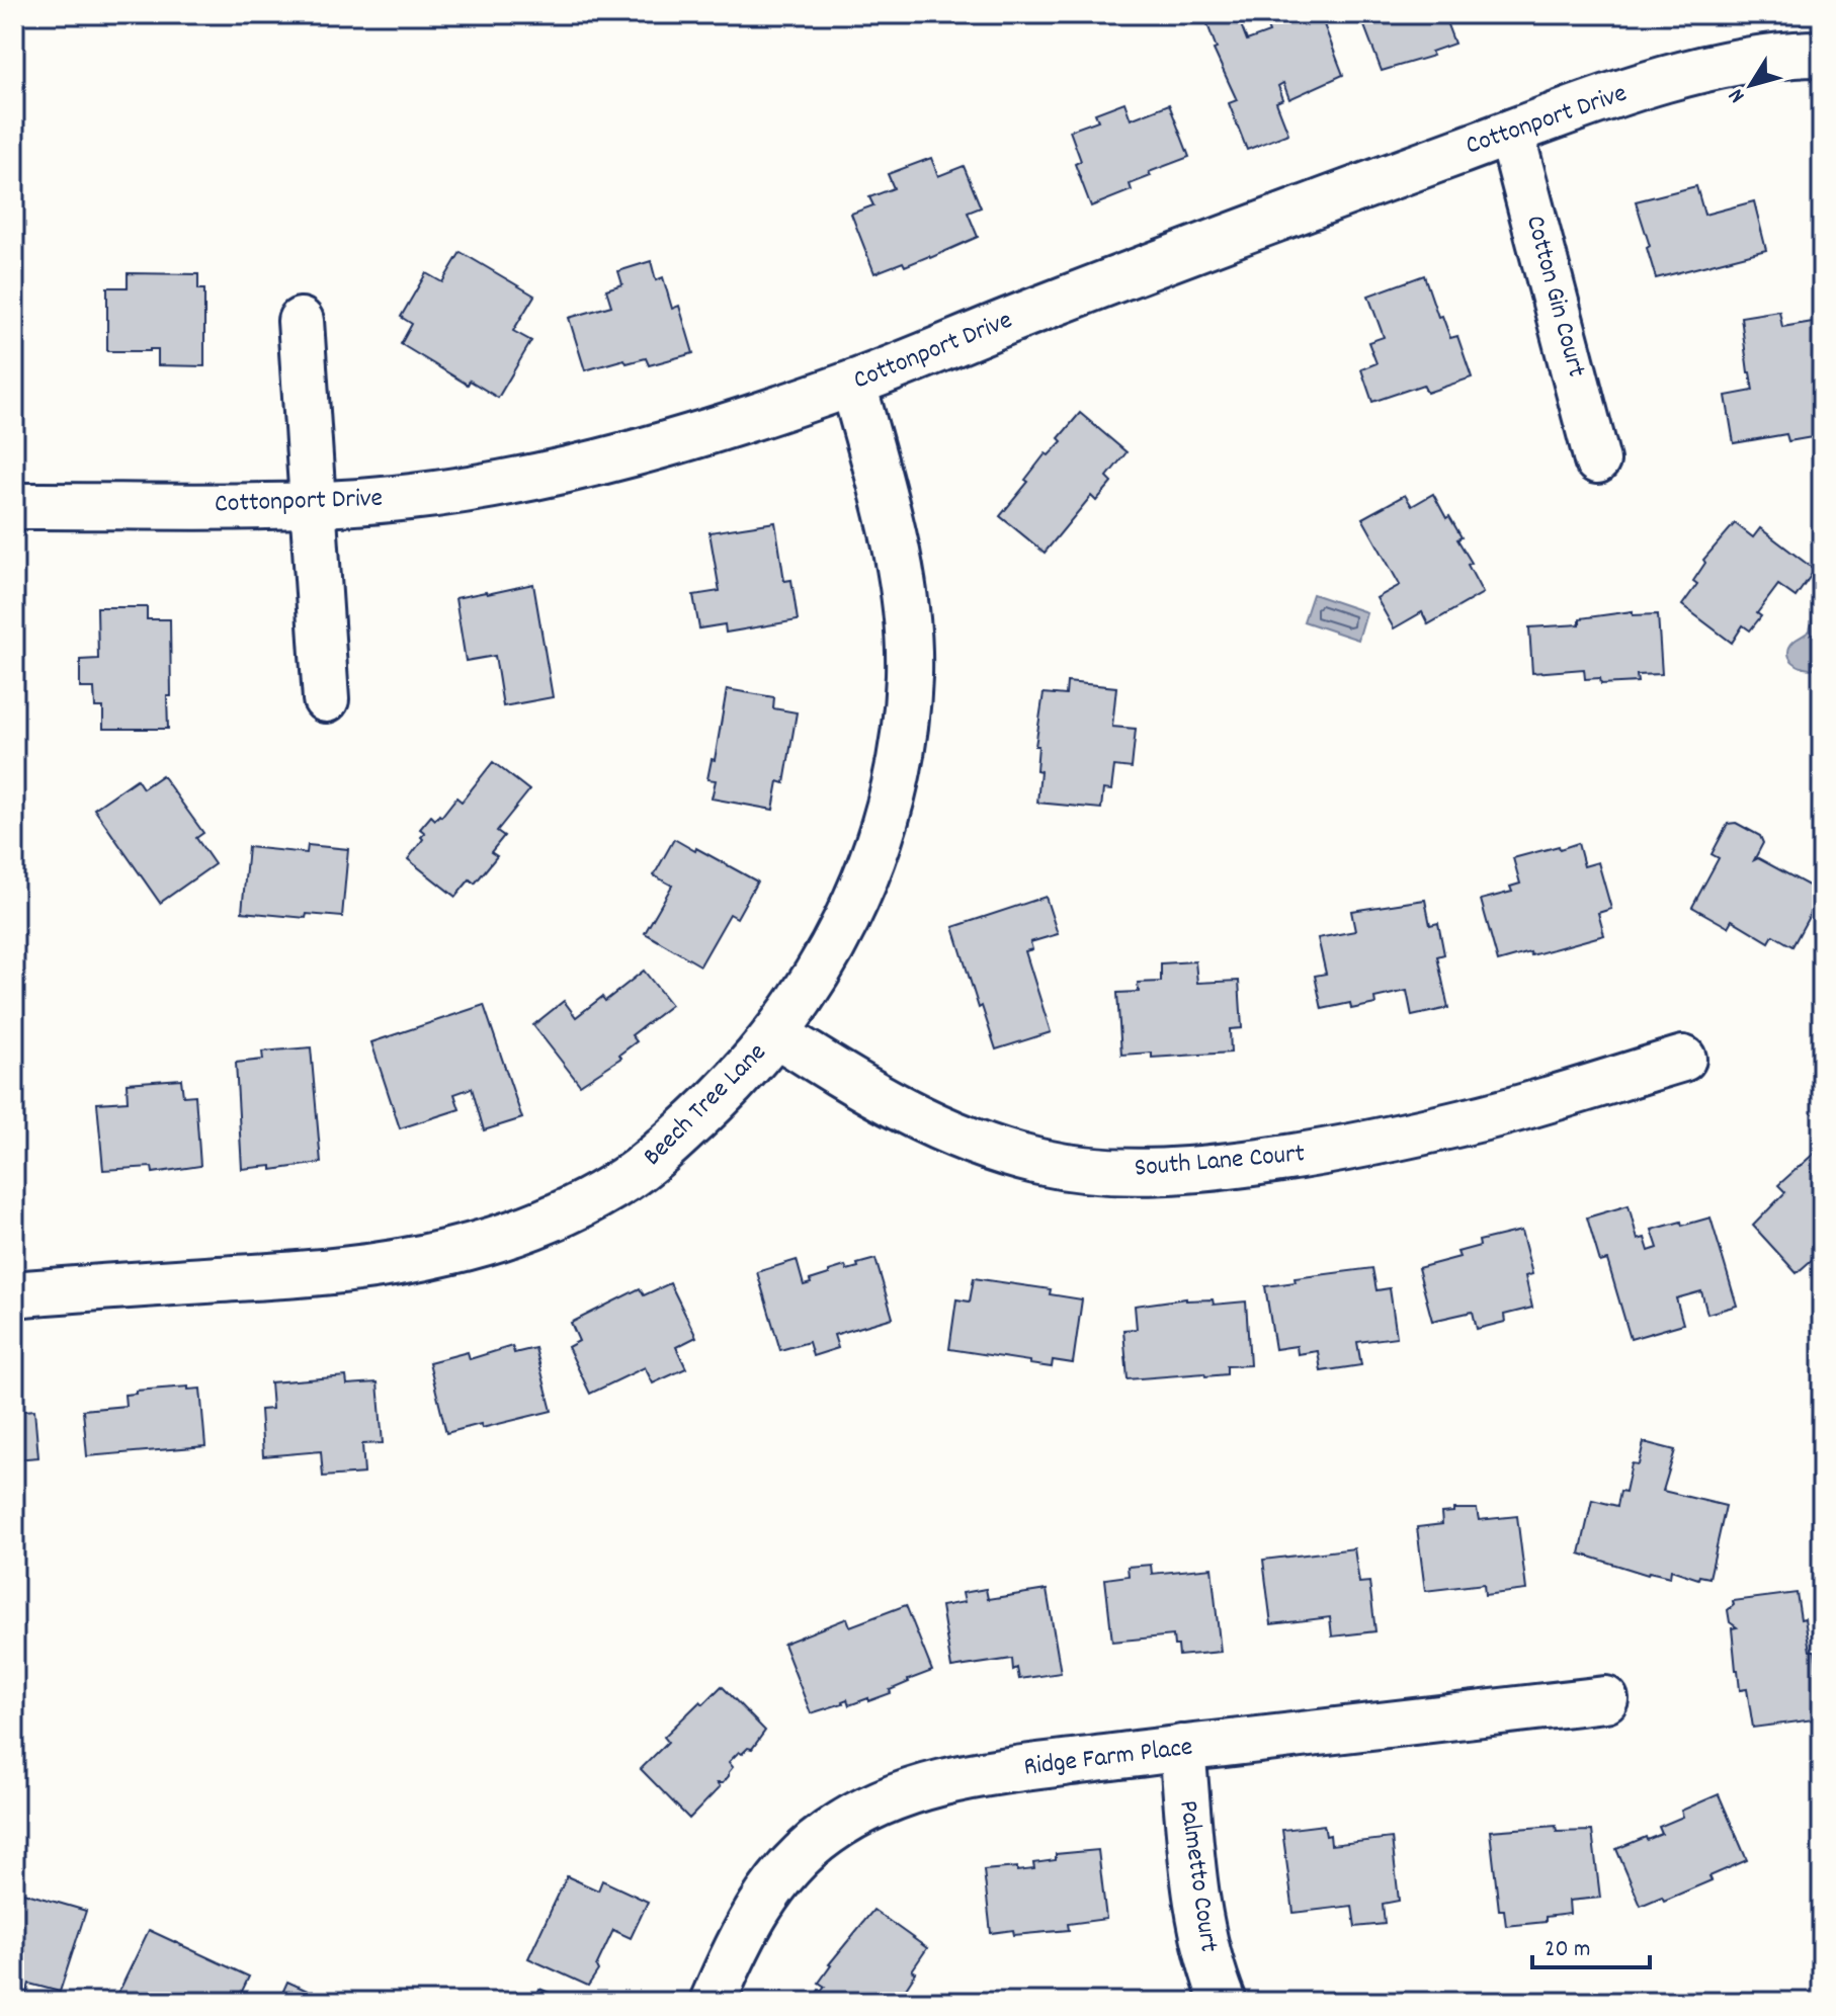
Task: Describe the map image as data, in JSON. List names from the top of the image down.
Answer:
{
  "streets": {
    "street": [
      "Cottonport Drive",
      "Cotton Gin Court",
      "Beech Tree Lane",
      "South Lane Court",
      "Ridge Farm Place",
      "Palmetto Court"
    ]
  },
  "crossings": [
    ["Cottonport Drive", "Cotton Gin Court"],
    ["Cottonport Drive", "Beech Tree Lane"],
    ["Beech Tree Lane", "South Lane Court"],
    ["Ridge Farm Place", "Palmetto Court"]
  ],
  "scale_bar": "20 m",
  "north": "bottom left"
}
